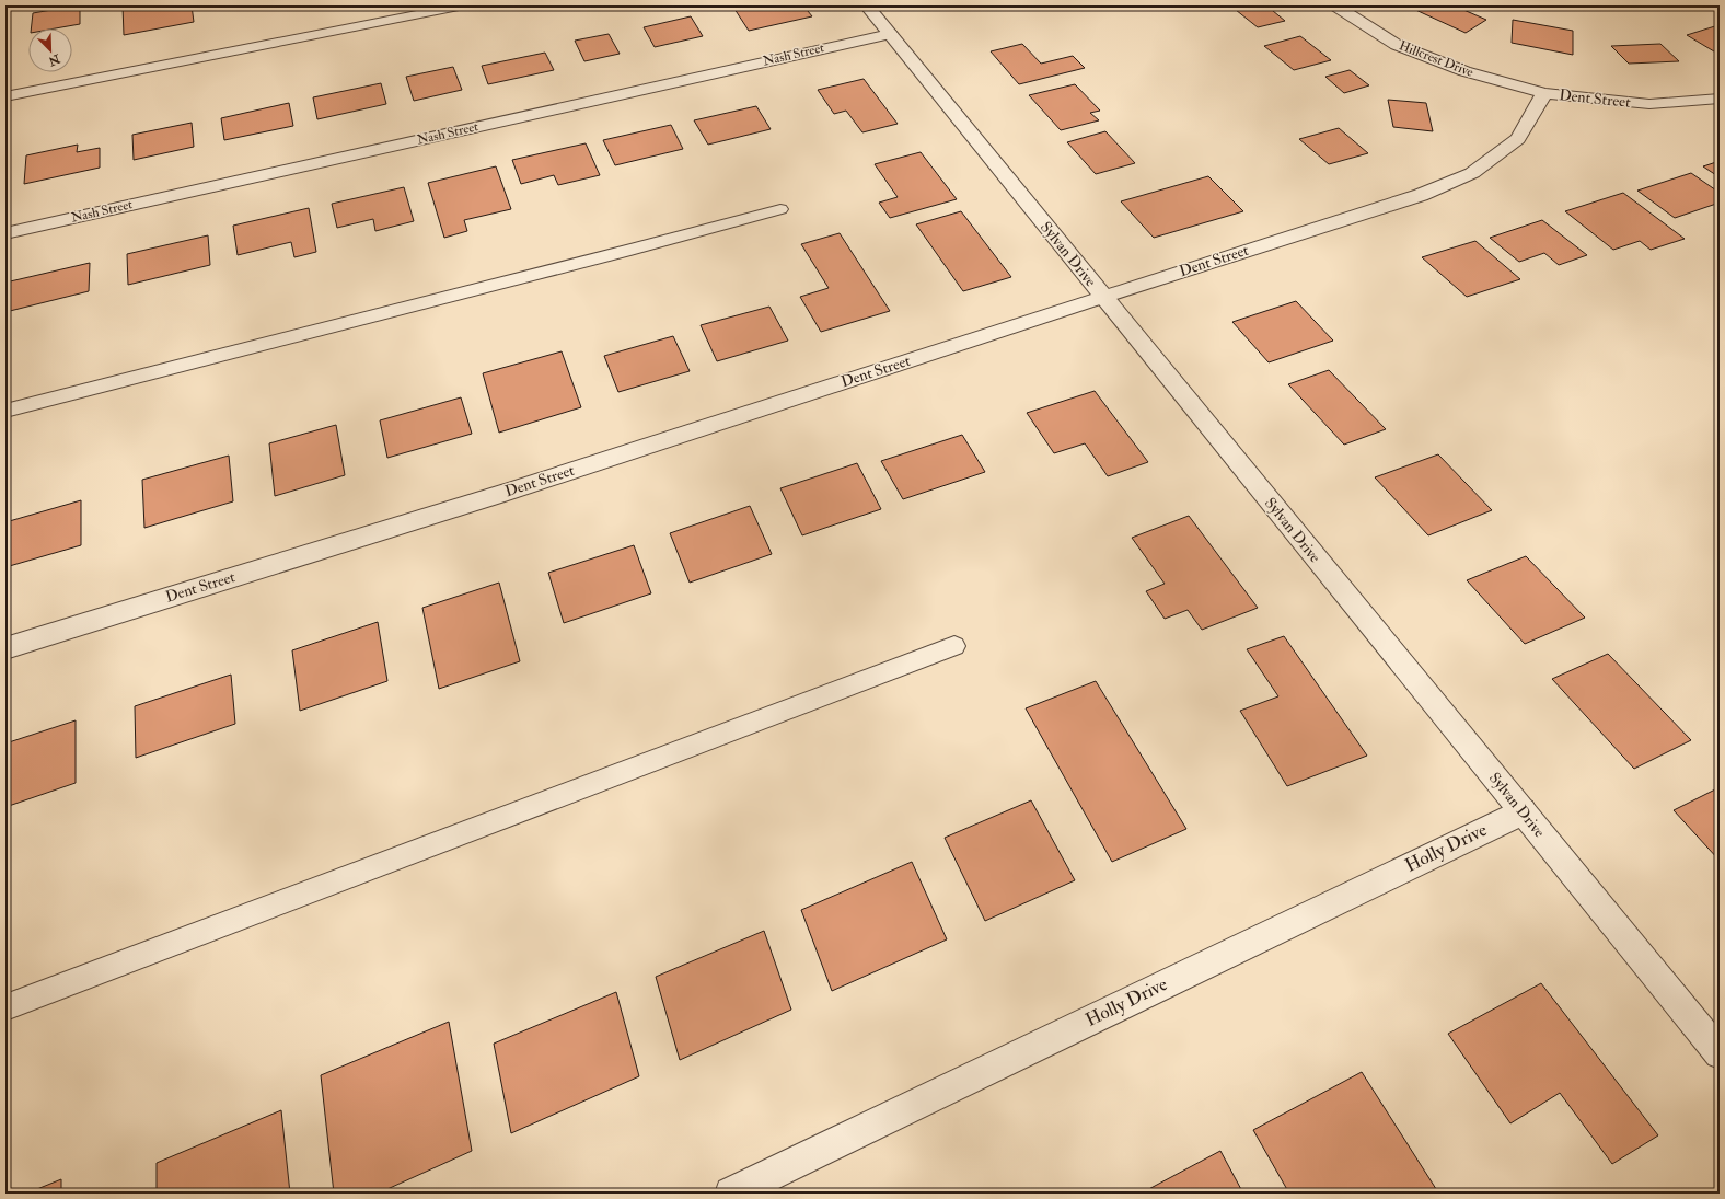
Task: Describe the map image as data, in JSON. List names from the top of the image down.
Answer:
{
  "streets": {
    "street": [
      "Nash Street",
      "Hillcrest Drive",
      "Dent Street",
      "Sylvan Drive",
      "Holly Drive"
    ]
  },
  "crossings": [
    ["Nash Street", "Sylvan Drive"],
    ["Hillcrest Drive", "Dent Street"],
    ["Dent Street", "Sylvan Drive"],
    ["Sylvan Drive", "Holly Drive"]
  ],
  "north": "bottom right"
}
